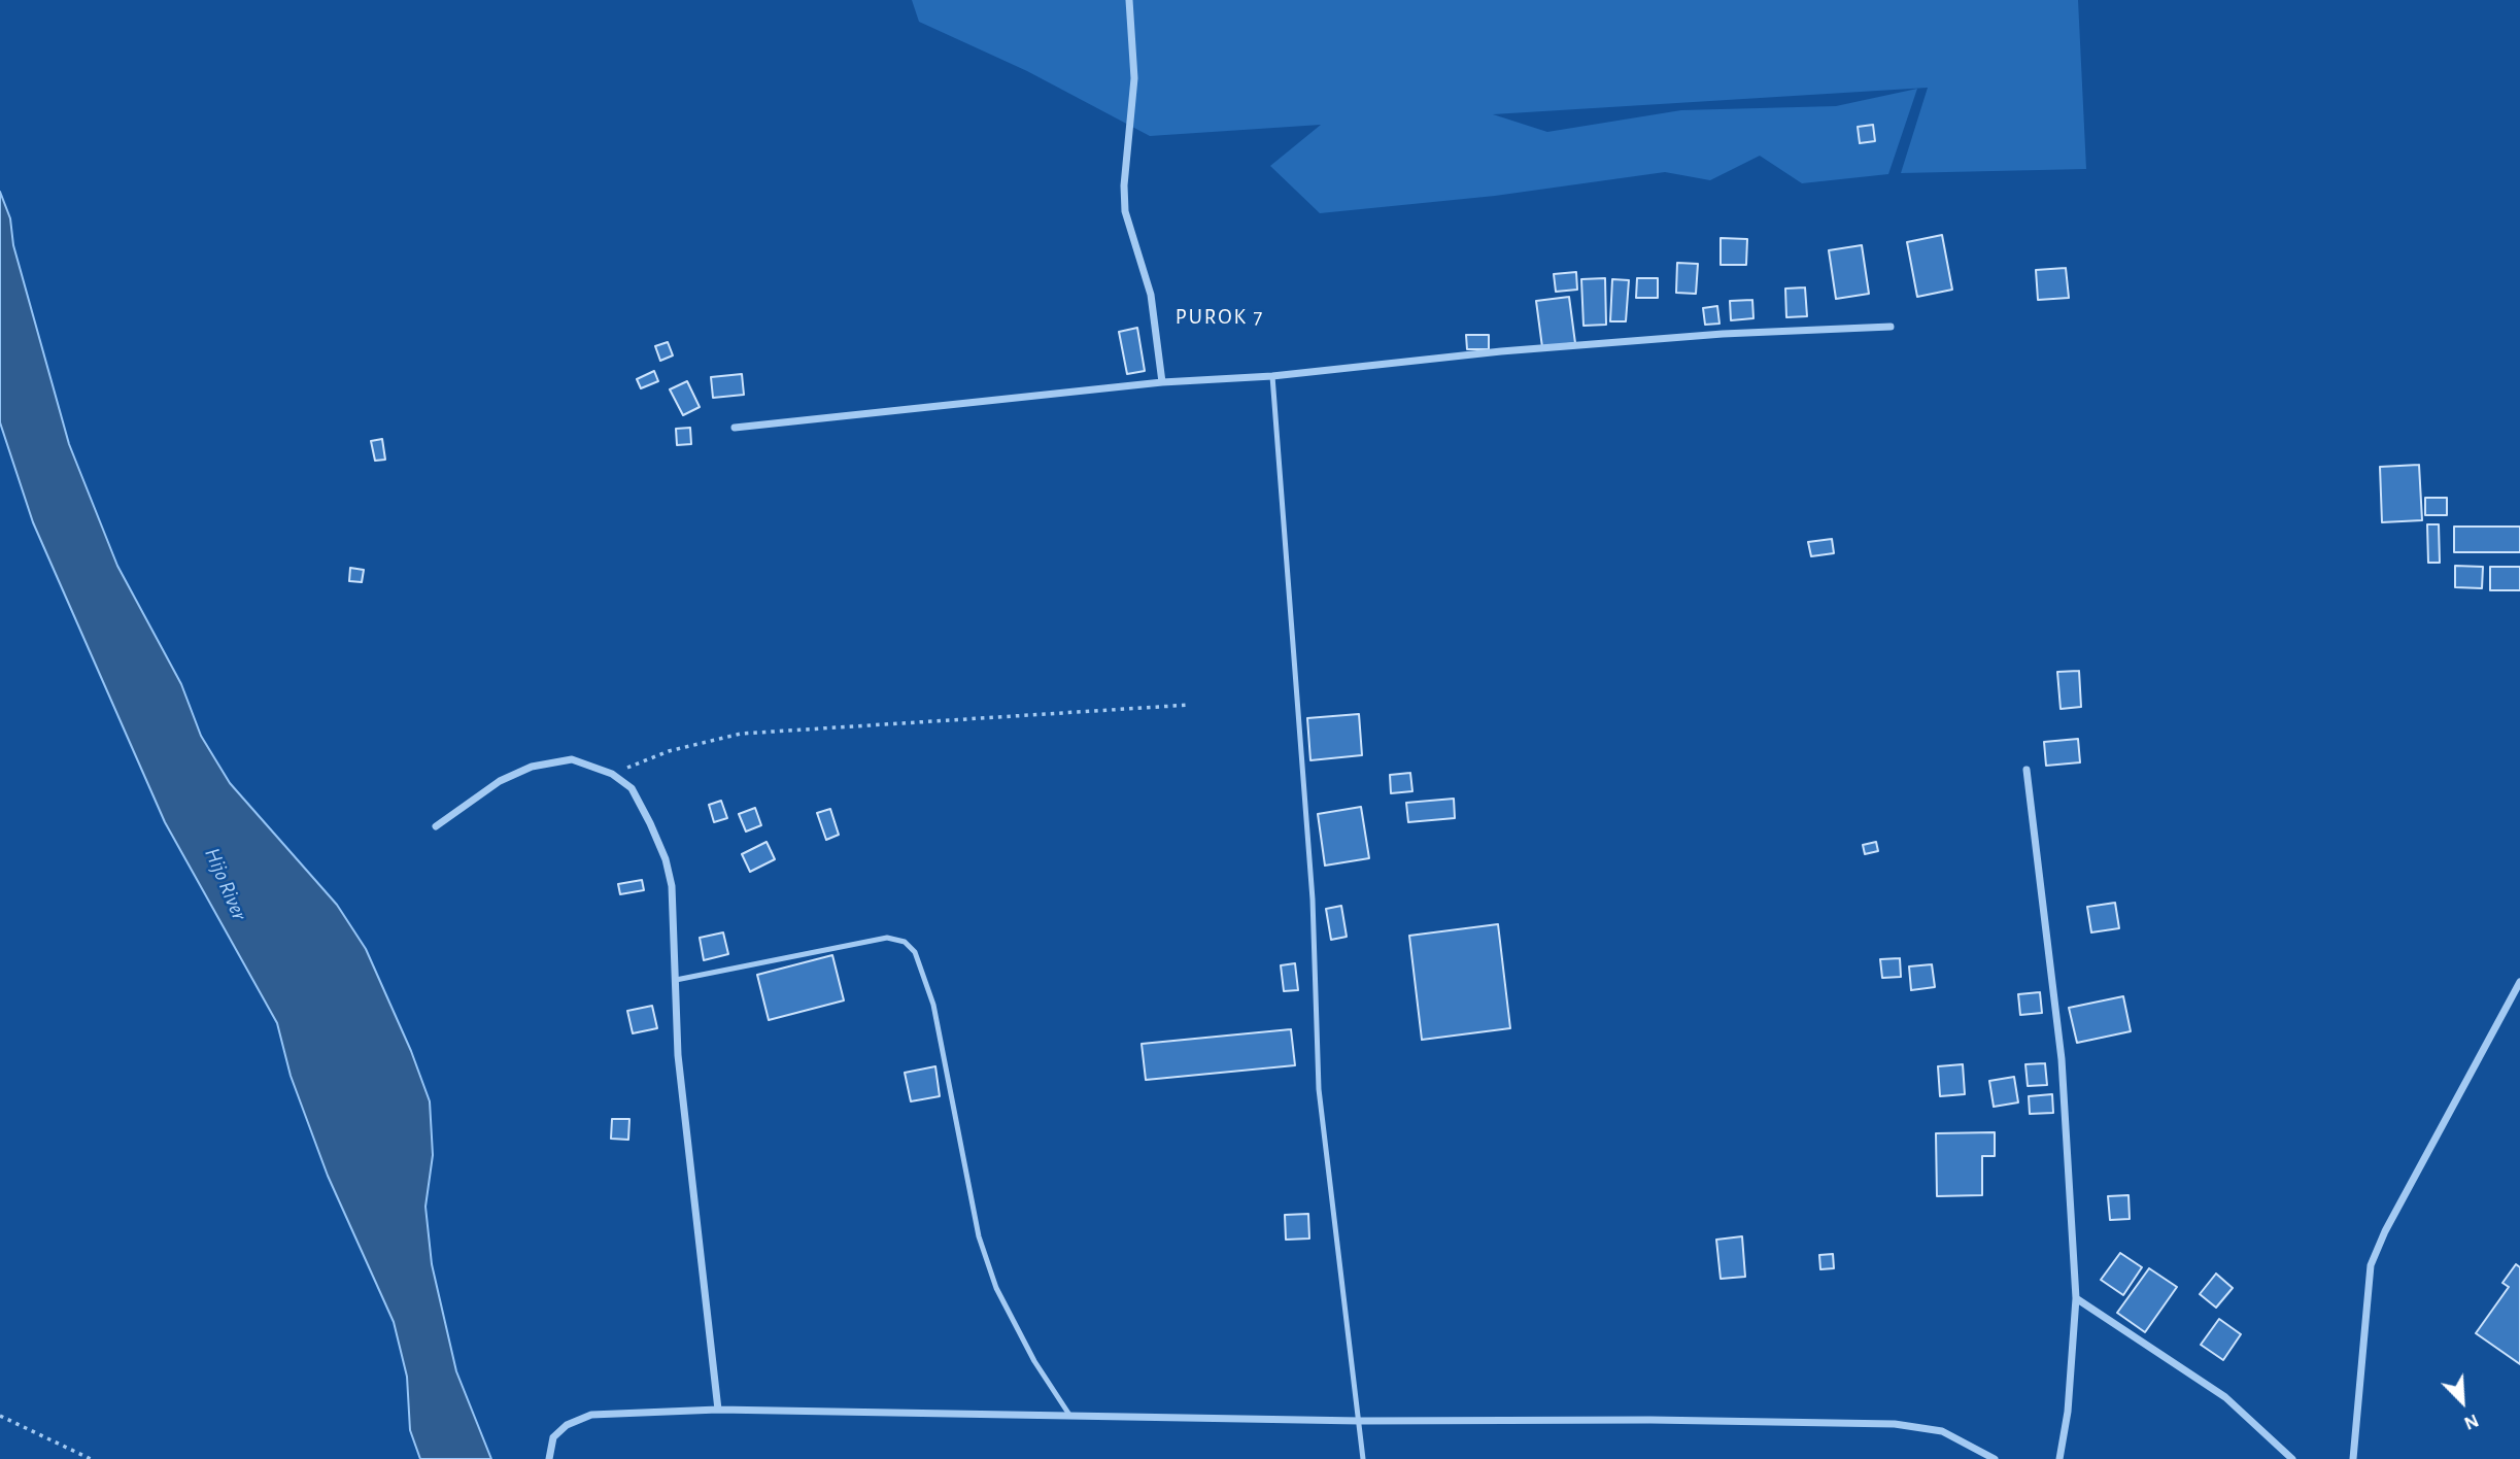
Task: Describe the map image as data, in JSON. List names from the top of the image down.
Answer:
{
  "districts": ["PUROK 7"],
  "water": ["Hijo River"],
  "north": "bottom right"
}
